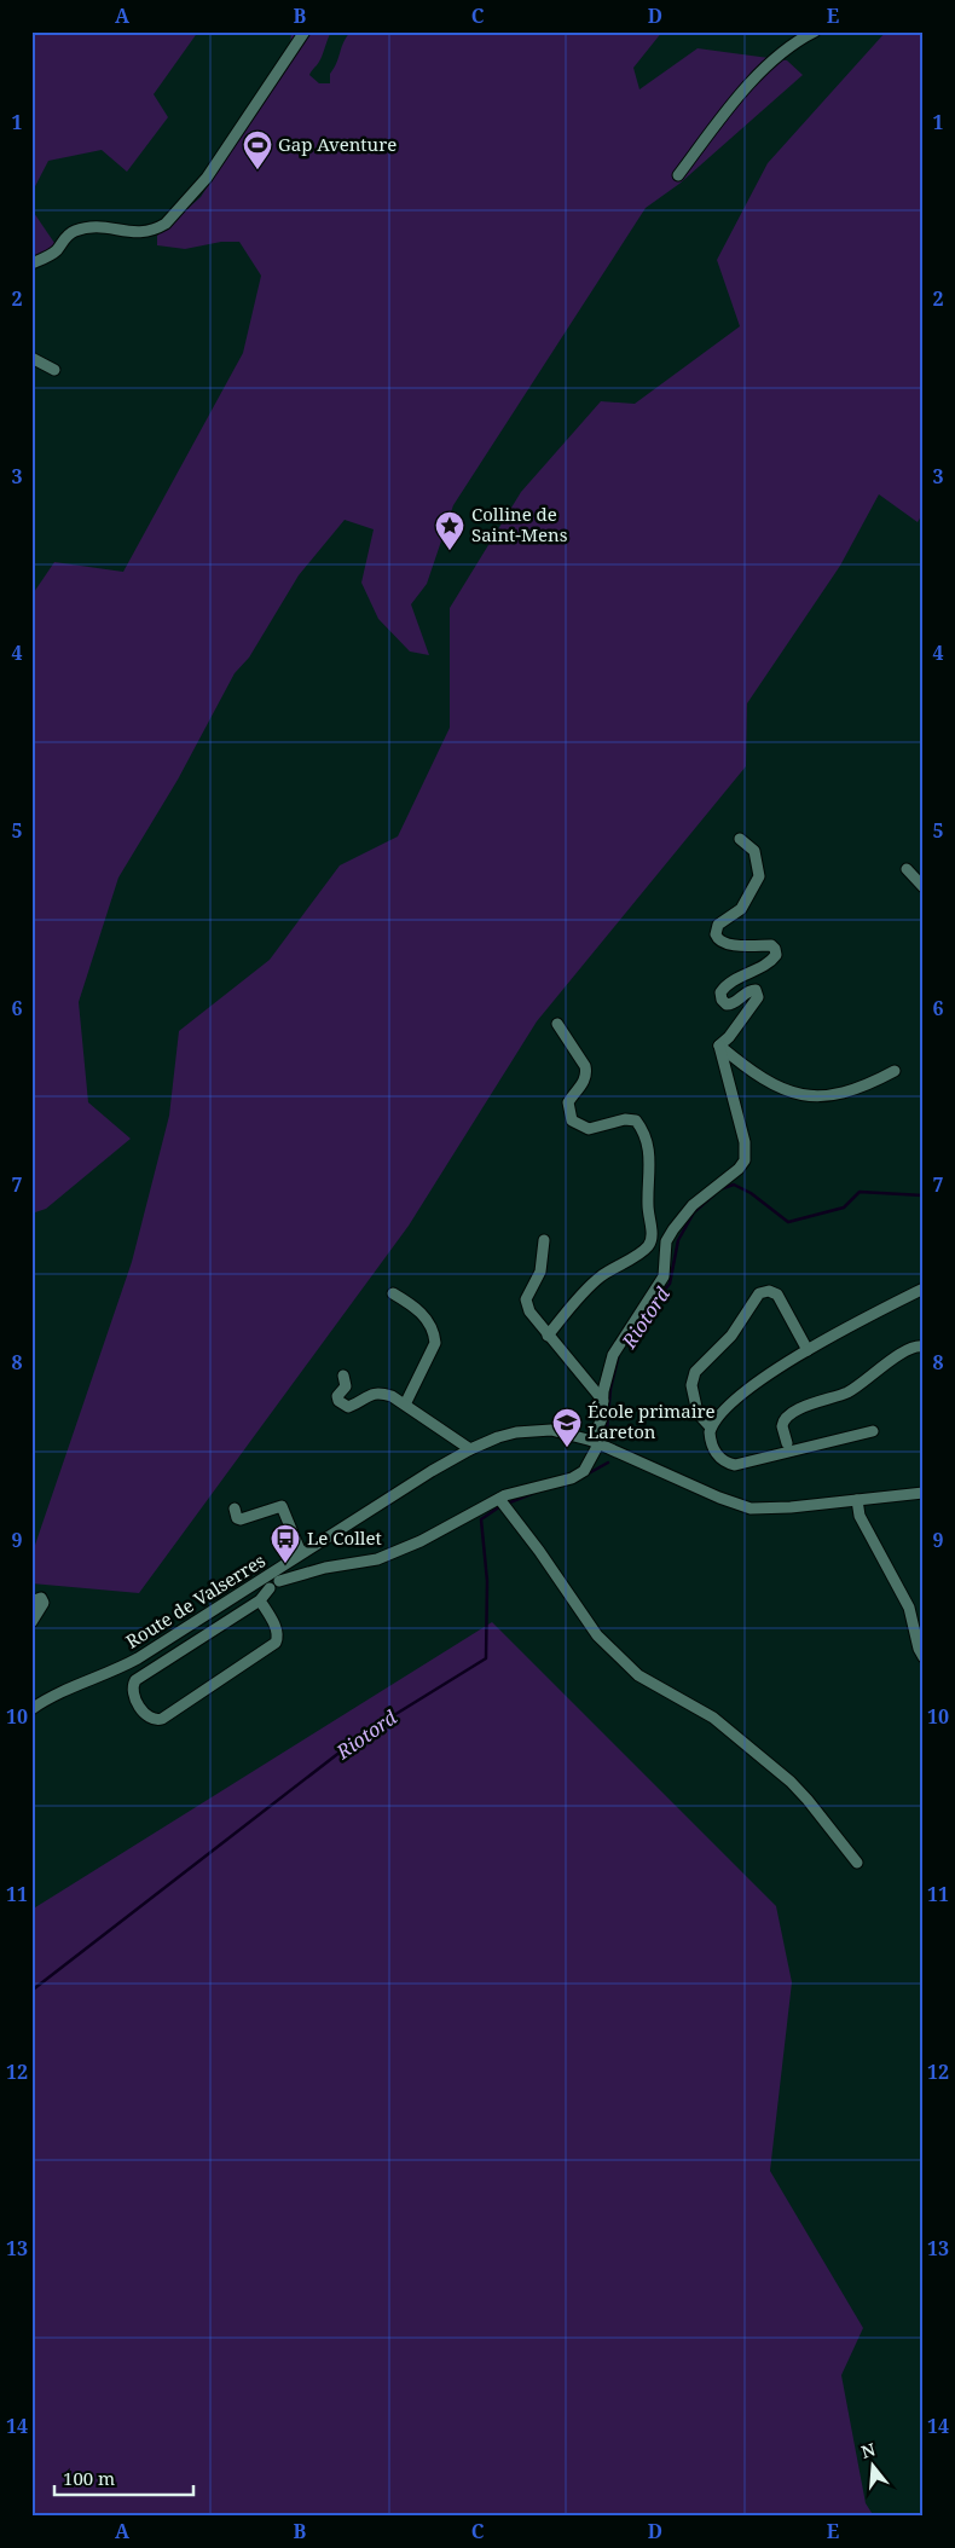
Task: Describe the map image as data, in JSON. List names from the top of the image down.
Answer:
{
  "streets": {
    "street": ["Route de Valserres"]
  },
  "water": ["Riotord"],
  "places": {
    "sports": ["Gap Aventure"],
    "place": ["Colline de Saint-Mens"],
    "school or university": ["École primaire Lareton"],
    "bus stop": ["Le Collet"]
  },
  "scale_bar": "100 m",
  "north": "top",
  "grid": {
    "columns": [
      "A",
      "B",
      "C",
      "D",
      "E"
    ],
    "rows": [
      "1",
      "2",
      "3",
      "4",
      "5",
      "6",
      "7",
      "8",
      "9",
      "10",
      "11",
      "12",
      "13",
      "14"
    ]
  }
}
